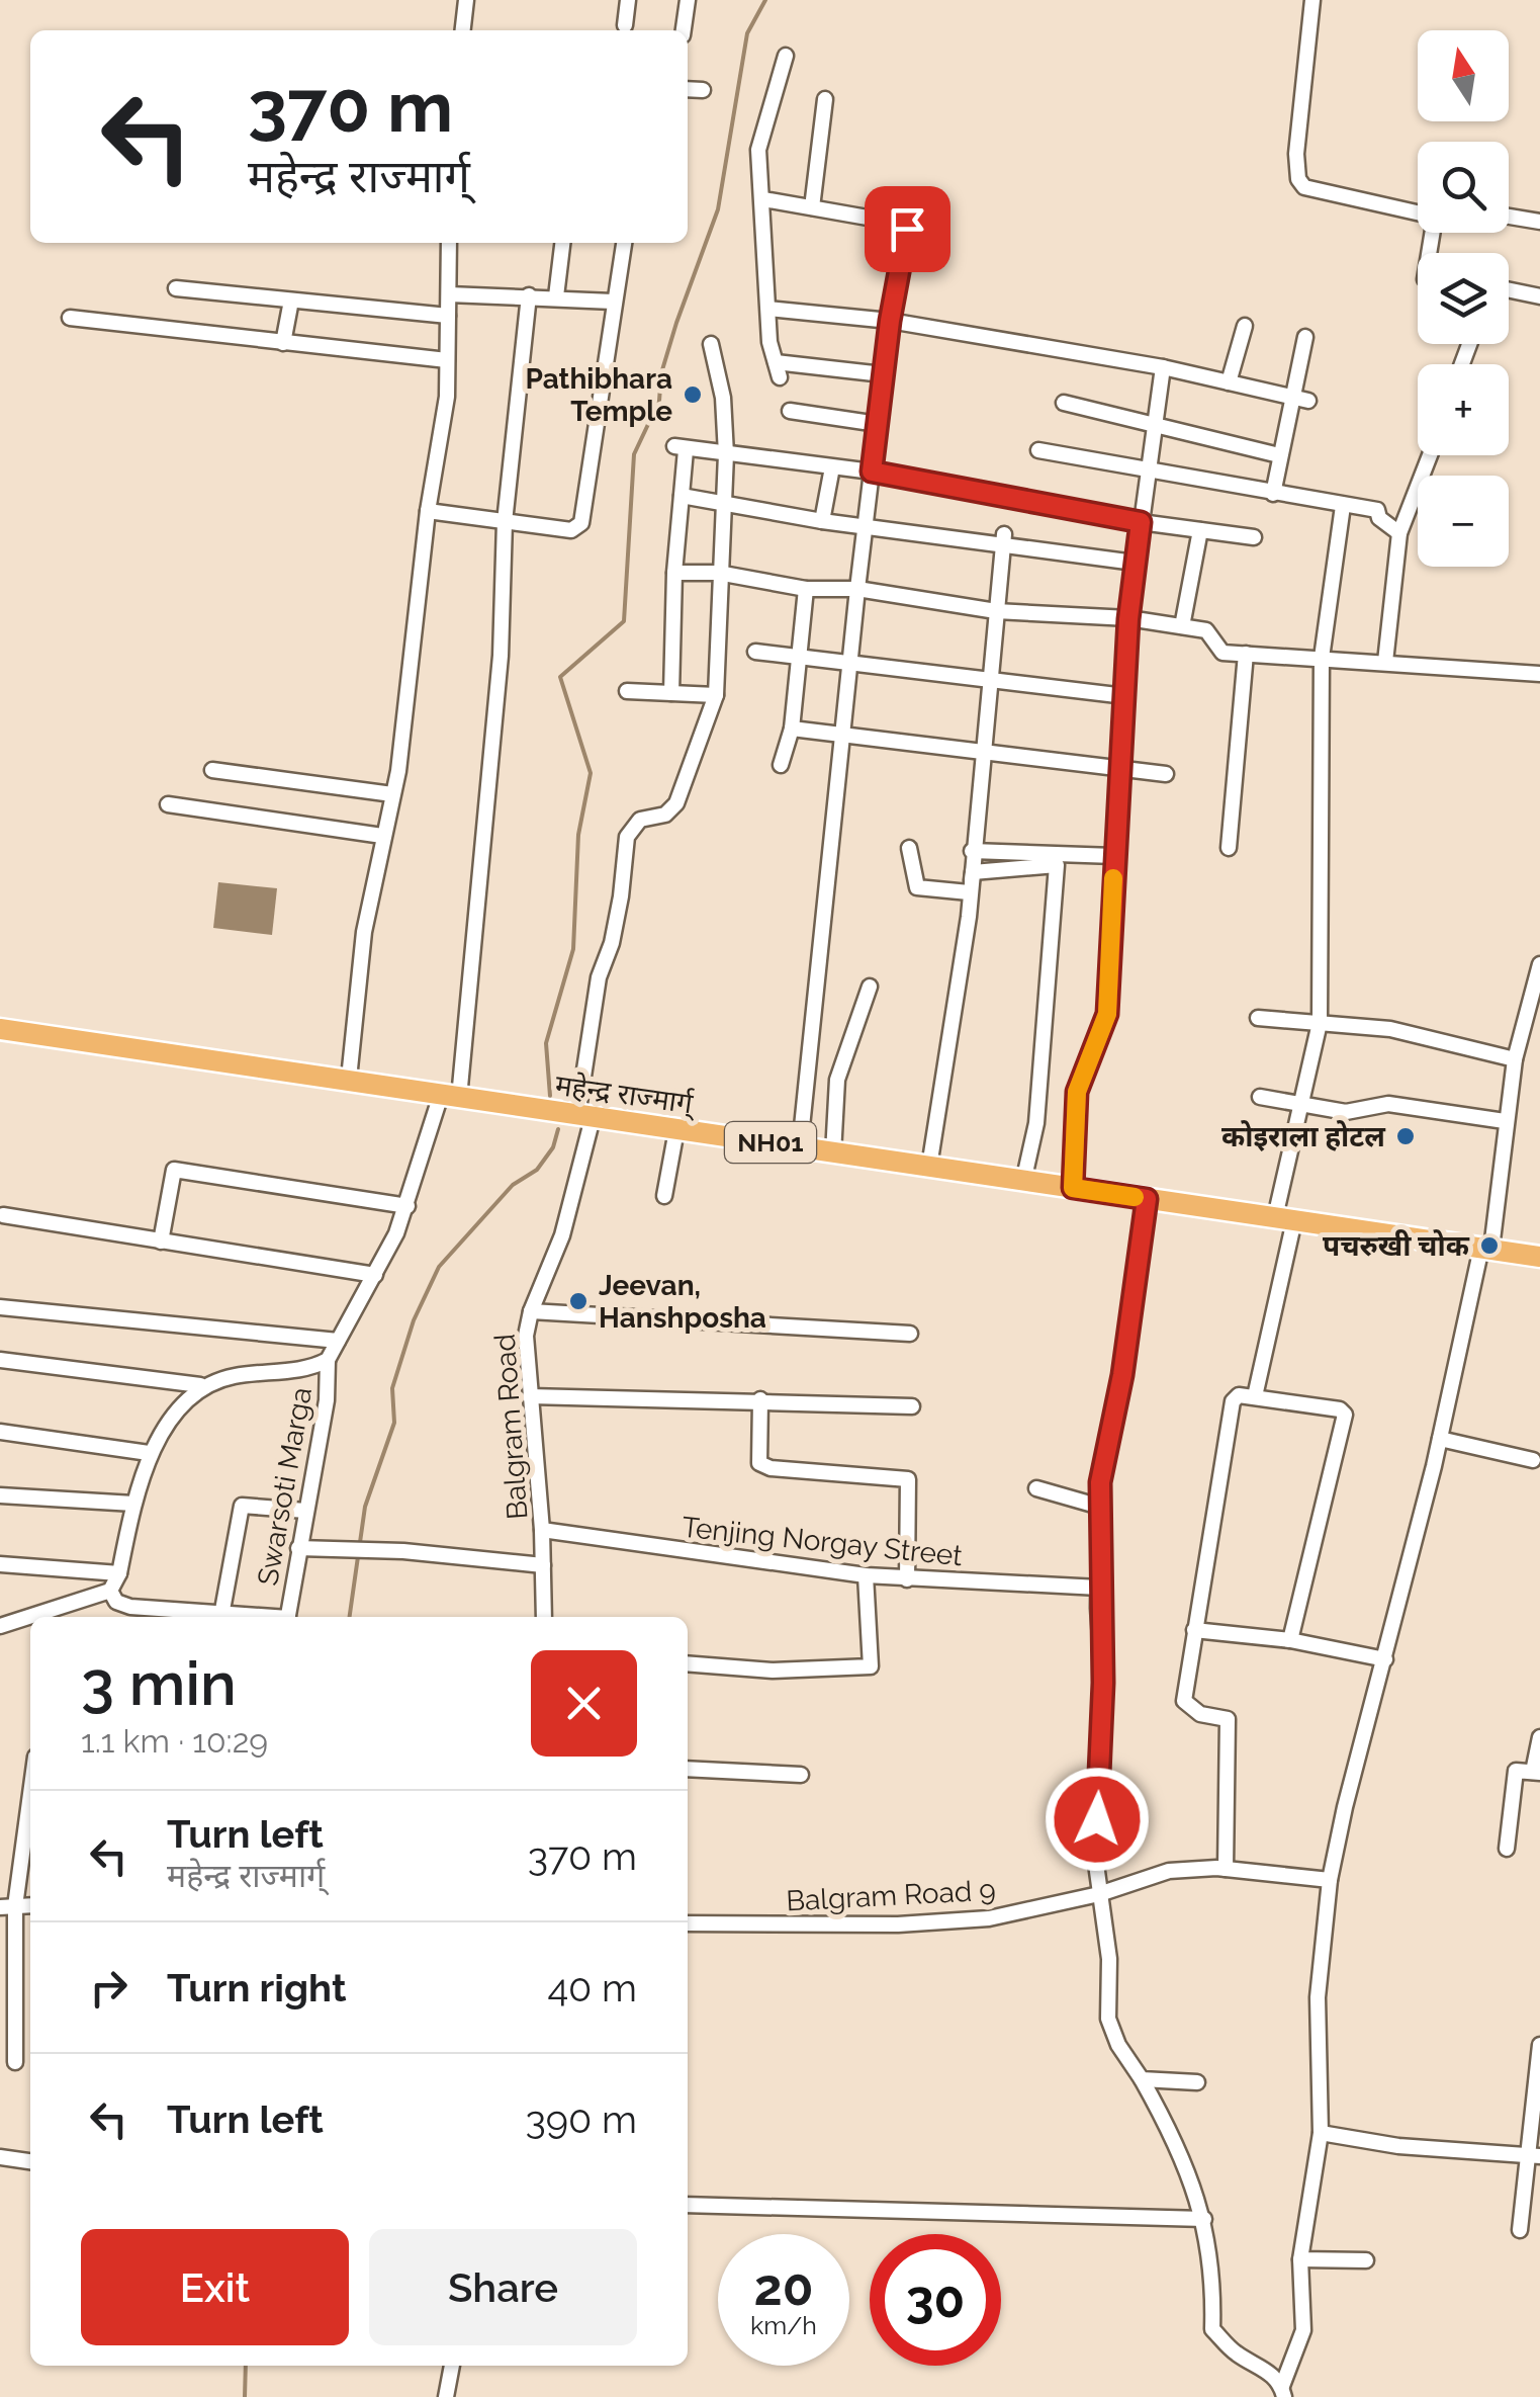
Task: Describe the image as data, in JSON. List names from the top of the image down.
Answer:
{
  "streets": {
    "highway": ["महेन्द्र राज्मार्ग्", "NH01"],
    "street": [
      "Balgram Road",
      "Swarsoti Marga",
      "Tenjing Norgay Street",
      "Balgram Road 9"
    ]
  },
  "crossings": [
    ["महेन्द्र राज्मार्ग्", "Balgram Road"],
    ["Balgram Road", "Tenjing Norgay Street"]
  ],
  "places": [
    "Pathibhara Temple",
    "कोइराला होटल",
    "पचरुखी चोक",
    "Jeevan, Hanshposha"
  ],
  "north": "top",
  "page": {
    "map_buttons": ["+", "−"],
    "turn": ["370 m", "महेन्द्र राज्मार्ग्"],
    "heading": ["3 min", "1.1 km · 10:29"],
    "list": [
      {
        "name": "Turn left",
        "note": "महेन्द्र राज्मार्ग्",
        "value": "370 m"
      },
      {
        "name": "Turn right",
        "value": "40 m"
      },
      {
        "name": "Turn left",
        "value": "390 m"
      }
    ],
    "buttons": ["Exit", "Share"],
    "speed": "20 km/h",
    "limit": "30"
  }
}
